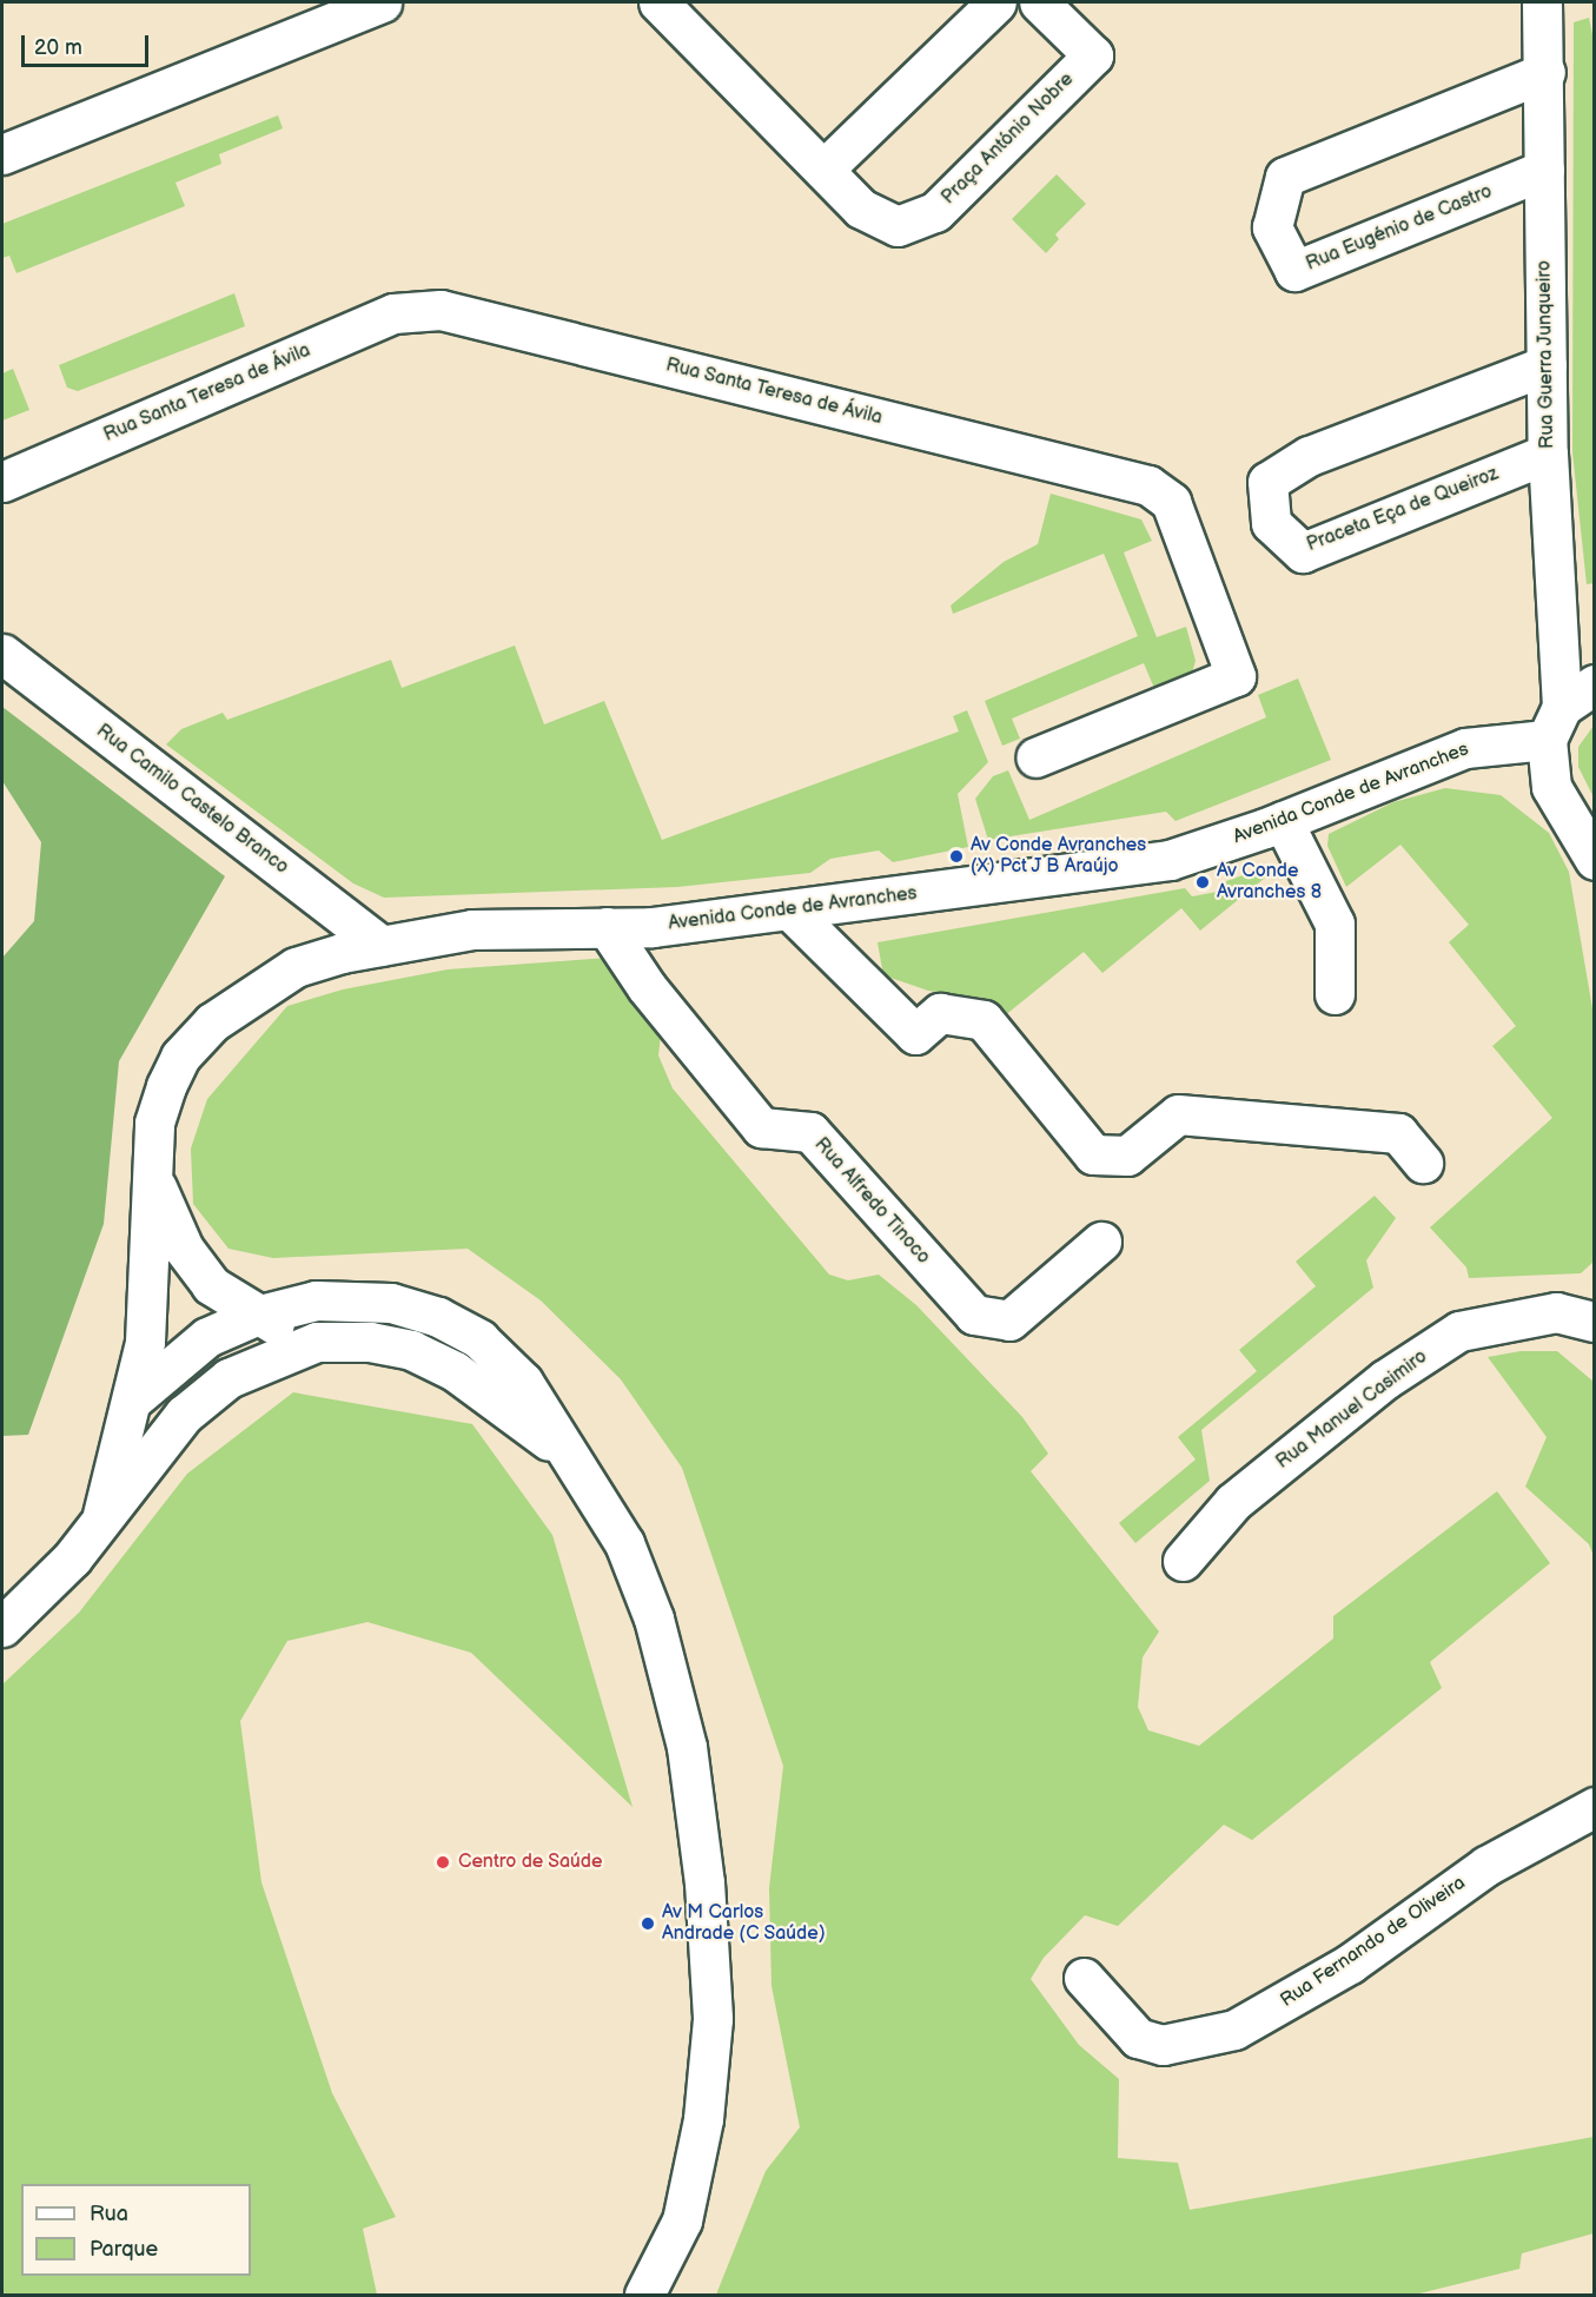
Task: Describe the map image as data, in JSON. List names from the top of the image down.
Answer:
{
  "streets": {
    "street": [
      "Praça António Nobre",
      "Rua Eugénio de Castro",
      "Rua Guerra Junqueiro",
      "Rua Santa Teresa de Ávila",
      "Praceta Eça de Queiroz",
      "Avenida Conde de Avranches",
      "Rua Camilo Castelo Branco",
      "Rua Alfredo Tinoco",
      "Rua Manuel Casimiro",
      "Rua Fernando de Oliveira"
    ]
  },
  "crossings": [
    ["Rua Eugénio de Castro", "Rua Guerra Junqueiro"],
    ["Rua Guerra Junqueiro", "Praceta Eça de Queiroz"],
    ["Rua Guerra Junqueiro", "Avenida Conde de Avranches"],
    ["Avenida Conde de Avranches", "Rua Camilo Castelo Branco"],
    ["Avenida Conde de Avranches", "Rua Alfredo Tinoco"]
  ],
  "places": [
    "Av Conde Avranches (X) Pct J B Araújo",
    "Av Conde Avranches 8",
    "Centro de Saúde",
    "Av M Carlos Andrade (C Saúde)"
  ],
  "legend": ["Rua", "Parque"],
  "scale_bar": "20 m"
}
